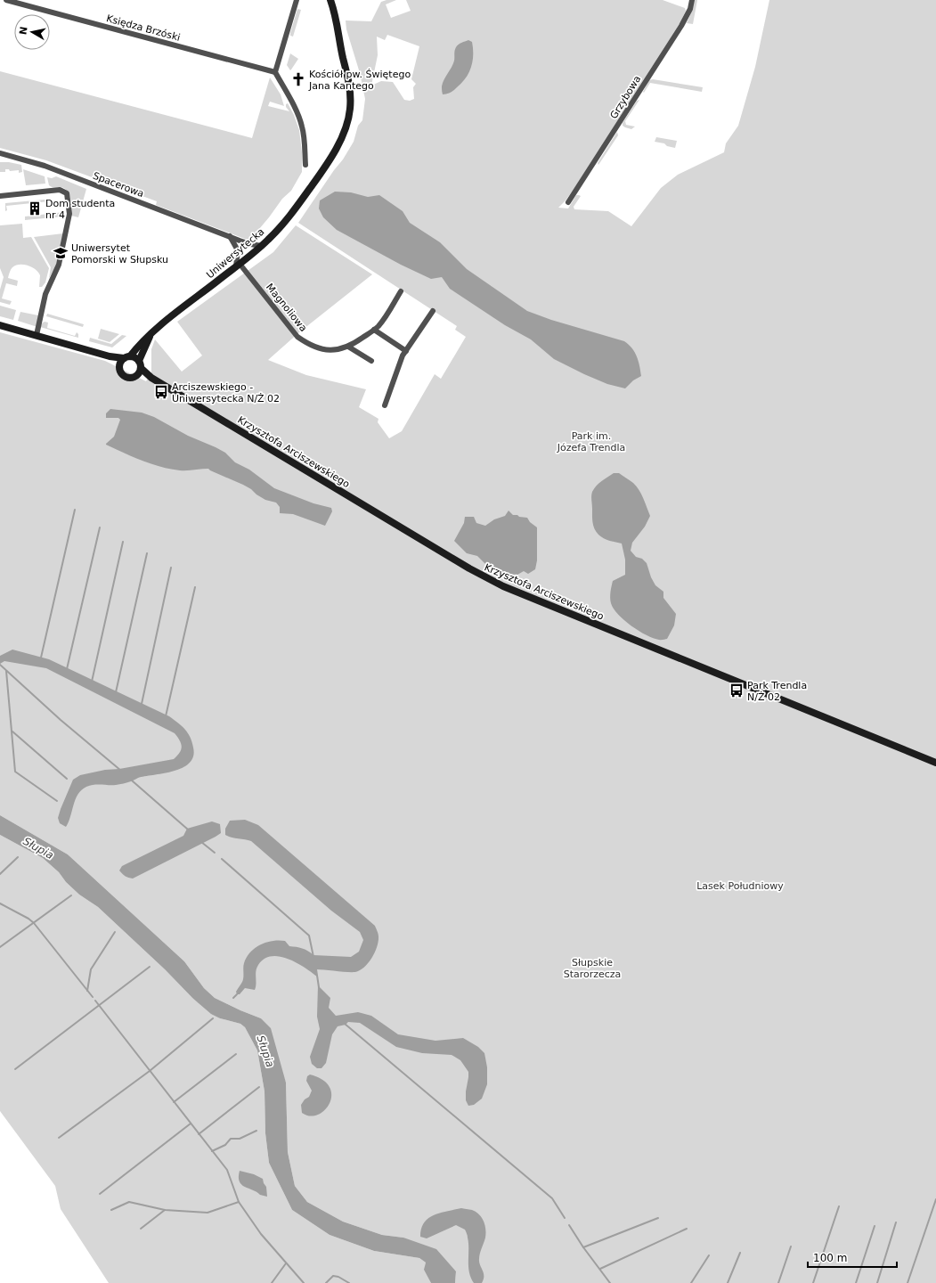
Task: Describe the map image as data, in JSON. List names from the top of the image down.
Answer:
{
  "streets": {
    "street": [
      "Księdza Brzóski",
      "Grzybowa",
      "Spacerowa",
      "Uniwersytecka",
      "Magnoliowa",
      "Krzysztofa Arciszewskiego"
    ]
  },
  "crossings": [
    ["Spacerowa", "Uniwersytecka"],
    ["Uniwersytecka", "Magnoliowa"],
    ["Uniwersytecka", "Krzysztofa Arciszewskiego"]
  ],
  "water": ["Słupia"],
  "parks": ["Park im. Józefa Trendla", "Lasek Południowy", "Słupskie Starorzecza"],
  "places": {
    "church": ["Kościół pw. Świętego Jana Kantego"],
    "building": ["Dom studenta nr 4"],
    "school or university": ["Uniwersytet Pomorski w Słupsku"],
    "bus stop": ["Arciszewskiego - Uniwersytecka N/Ż 02", "Park Trendla N/Ż 02"]
  },
  "scale_bar": "100 m",
  "north": "left"
}
